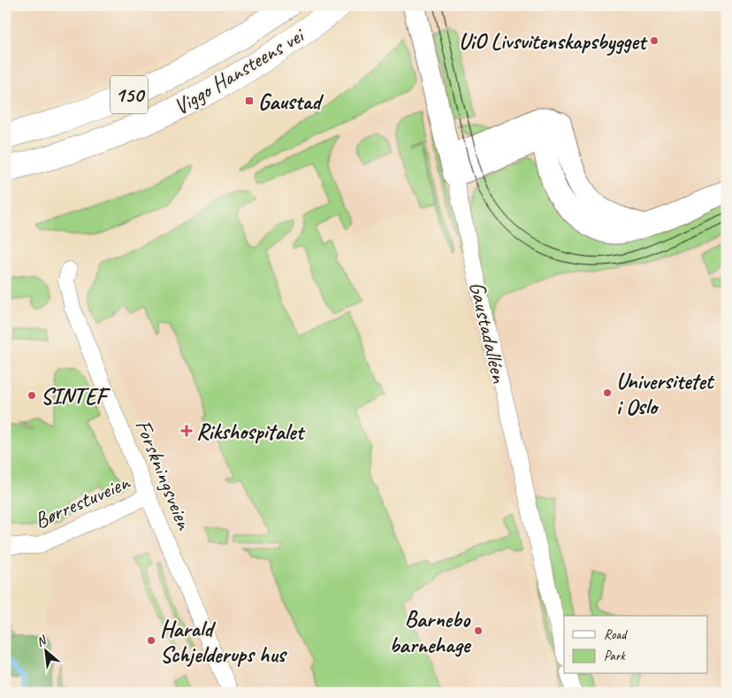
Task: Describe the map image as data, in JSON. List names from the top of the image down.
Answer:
{
  "streets": {
    "highway": ["Viggo Hansteens vei", "150"],
    "street": ["Gaustadalléen", "Forskningsveien", "Børrestuveien"]
  },
  "crossings": [
    ["Forskningsveien", "Børrestuveien"]
  ],
  "places": {
    "other": [
      "UiO Livsvitenskapsbygget",
      "Universitetet i Oslo",
      "SINTEF",
      "Barnebo barnehage",
      "Harald Schjelderups hus"
    ],
    "transit": ["Gaustad"],
    "health": ["Rikshospitalet"]
  },
  "legend": ["Road", "Park"],
  "north": "top left"
}
